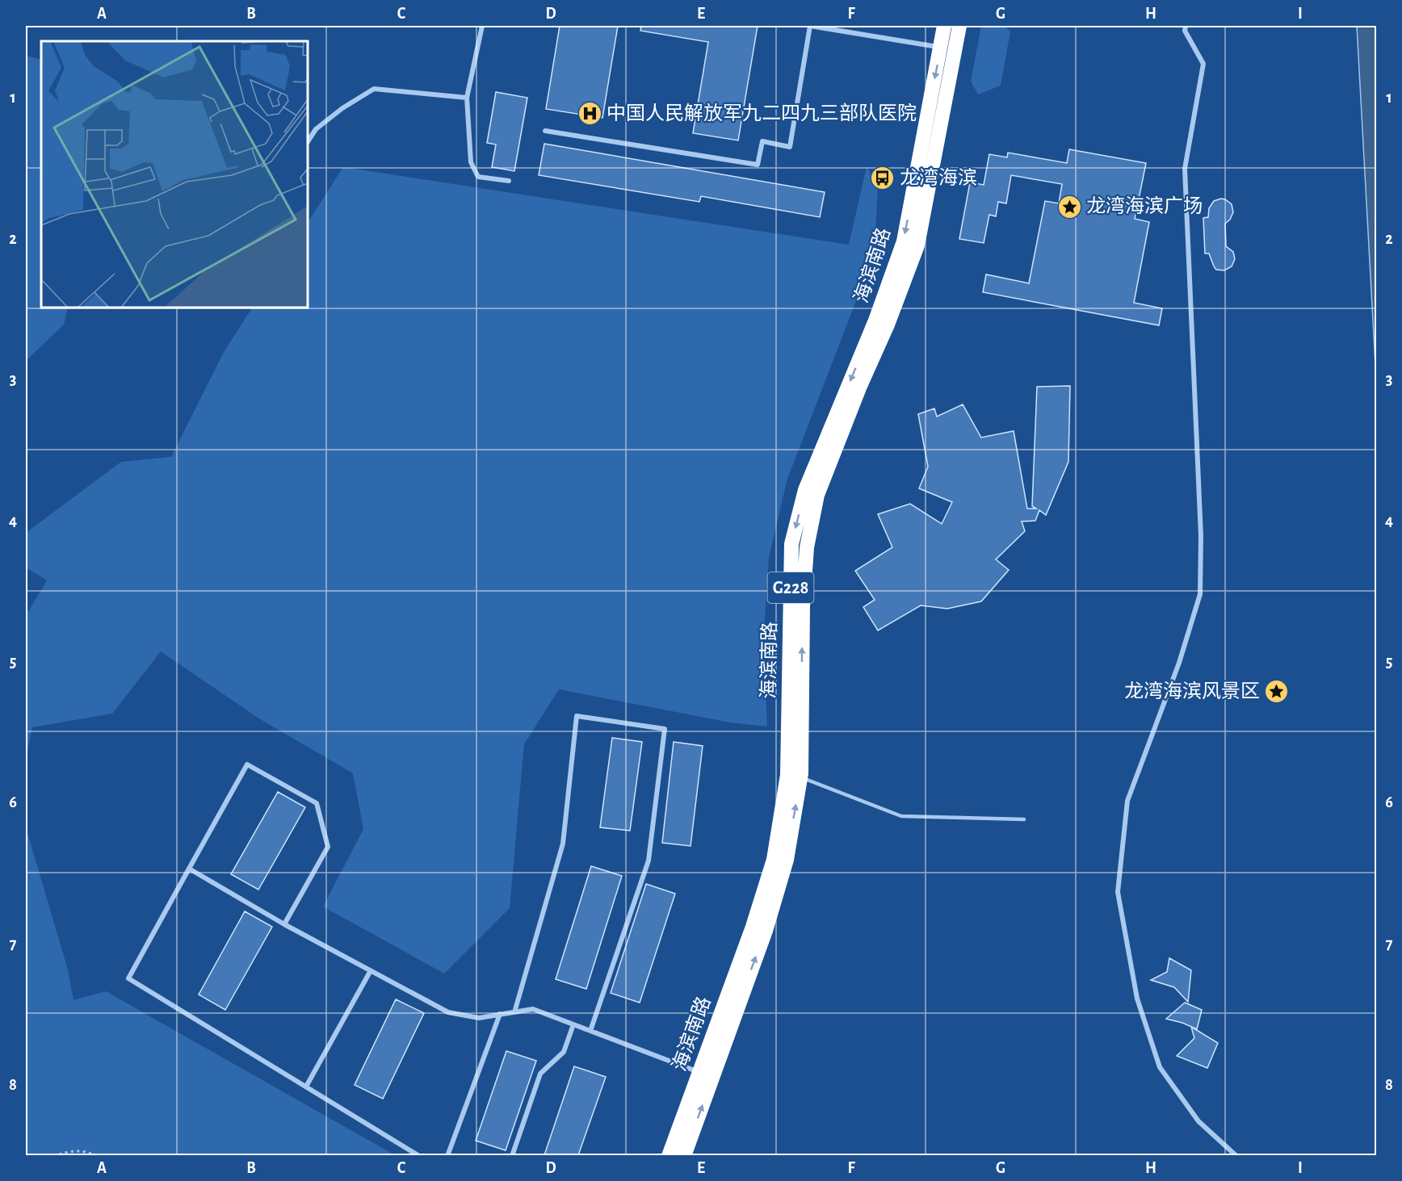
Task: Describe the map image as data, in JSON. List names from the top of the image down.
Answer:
{
  "streets": {
    "highway": ["海滨南路", "G228"]
  },
  "places": {
    "hospital": ["中国人民解放军九二四九三部队医院"],
    "bus stop": ["龙湾海滨"],
    "place": ["龙湾海滨广场", "龙湾海滨风景区"]
  },
  "grid": {
    "columns": [
      "A",
      "B",
      "C",
      "D",
      "E",
      "F",
      "G",
      "H",
      "I"
    ],
    "rows": [
      "1",
      "2",
      "3",
      "4",
      "5",
      "6",
      "7",
      "8"
    ]
  }
}
